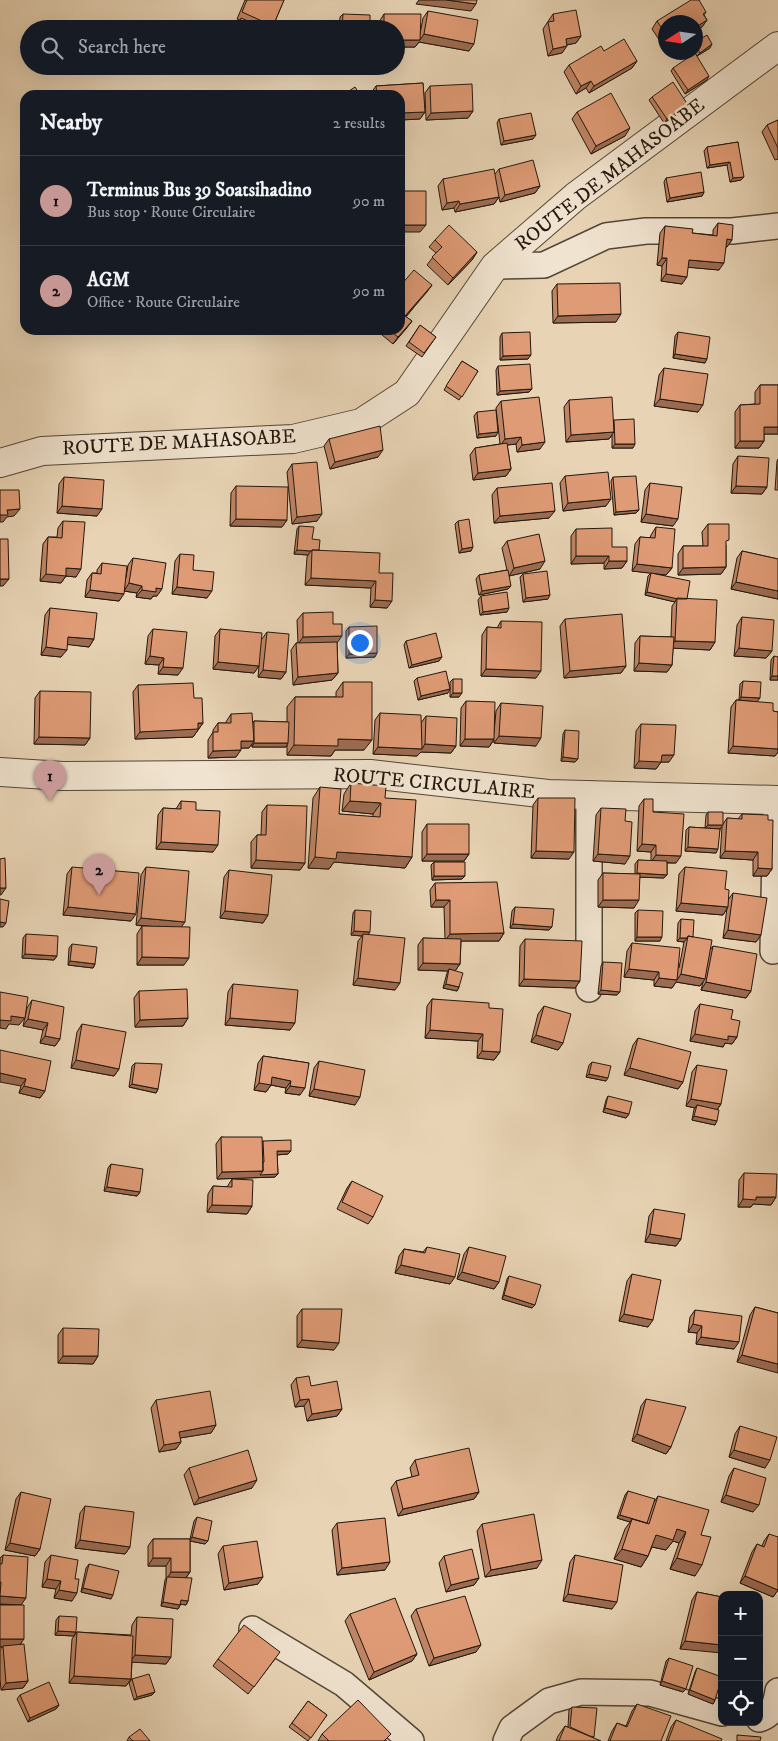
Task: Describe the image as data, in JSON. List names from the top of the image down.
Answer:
{
  "streets": {
    "street": ["ROUTE DE MAHASOABE", "ROUTE CIRCULAIRE"]
  },
  "north": "left",
  "page": {
    "search": "Search here",
    "heading": ["Nearby", "2 results"],
    "list": [
      {
        "mark": "1",
        "name": "Terminus Bus 39 Soatsihadino",
        "note": "Bus stop · Route Circulaire",
        "value": "90 m"
      },
      {
        "mark": "2",
        "name": "AGM",
        "note": "Office · Route Circulaire",
        "value": "90 m"
      }
    ],
    "pins": ["1", "2"],
    "map_buttons": ["+", "−"]
  }
}
